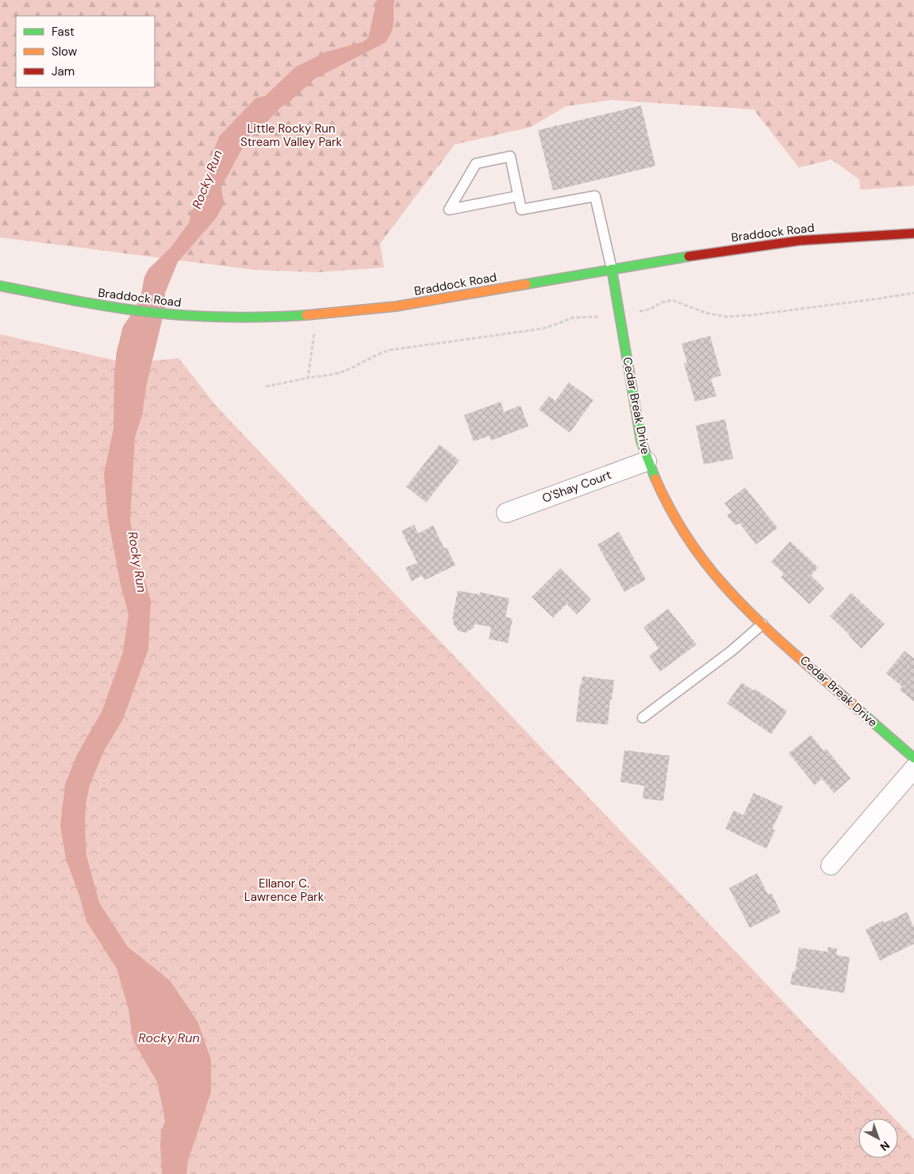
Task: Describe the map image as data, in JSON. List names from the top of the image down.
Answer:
{
  "streets": {
    "main road": ["Braddock Road", "Cedar Break Drive"],
    "street": ["O'Shay Court"]
  },
  "crossings": [
    ["Braddock Road", "Cedar Break Drive"],
    ["Cedar Break Drive", "O'Shay Court"]
  ],
  "water": ["Rocky Run"],
  "parks": ["Little Rocky Run Stream Valley Park", "Ellanor C. Lawrence Park"],
  "legend": ["Fast", "Slow", "Jam"],
  "north": "bottom right"
}
